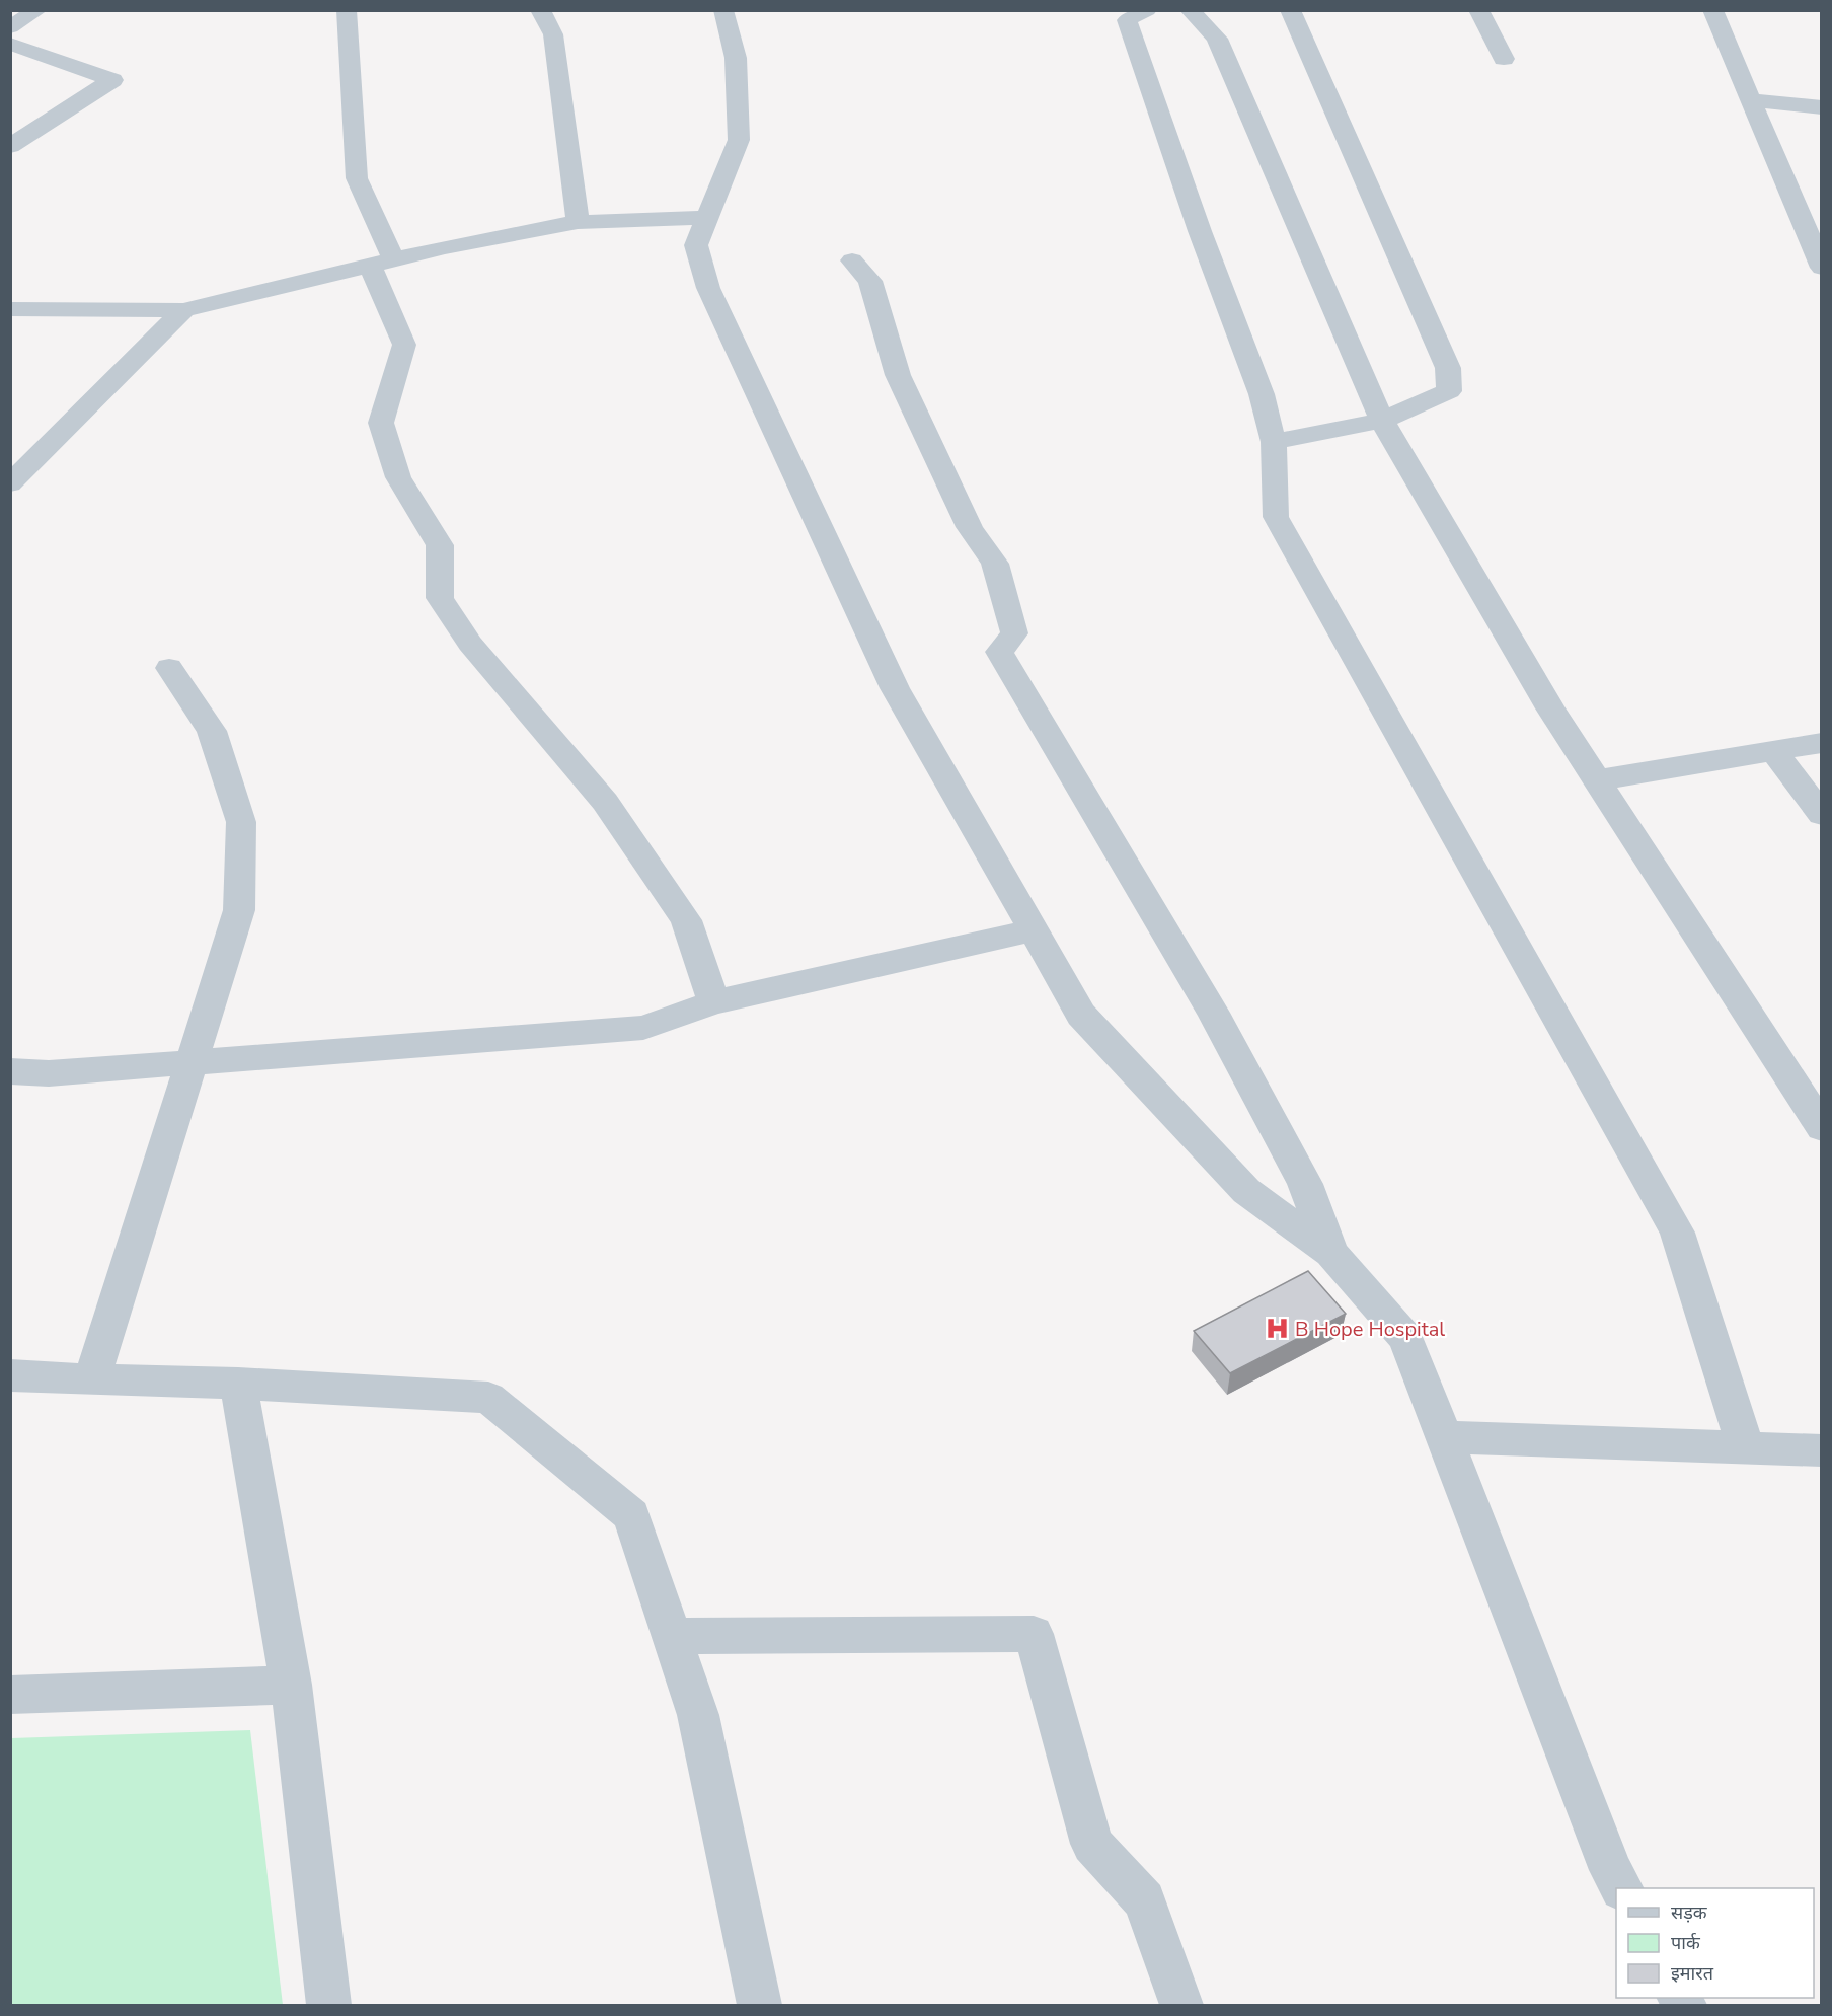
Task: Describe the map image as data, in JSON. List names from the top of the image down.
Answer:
{
  "places": {
    "hospital": ["B Hope Hospital"]
  },
  "legend": ["सड़क", "पार्क", "इमारत"]
}
